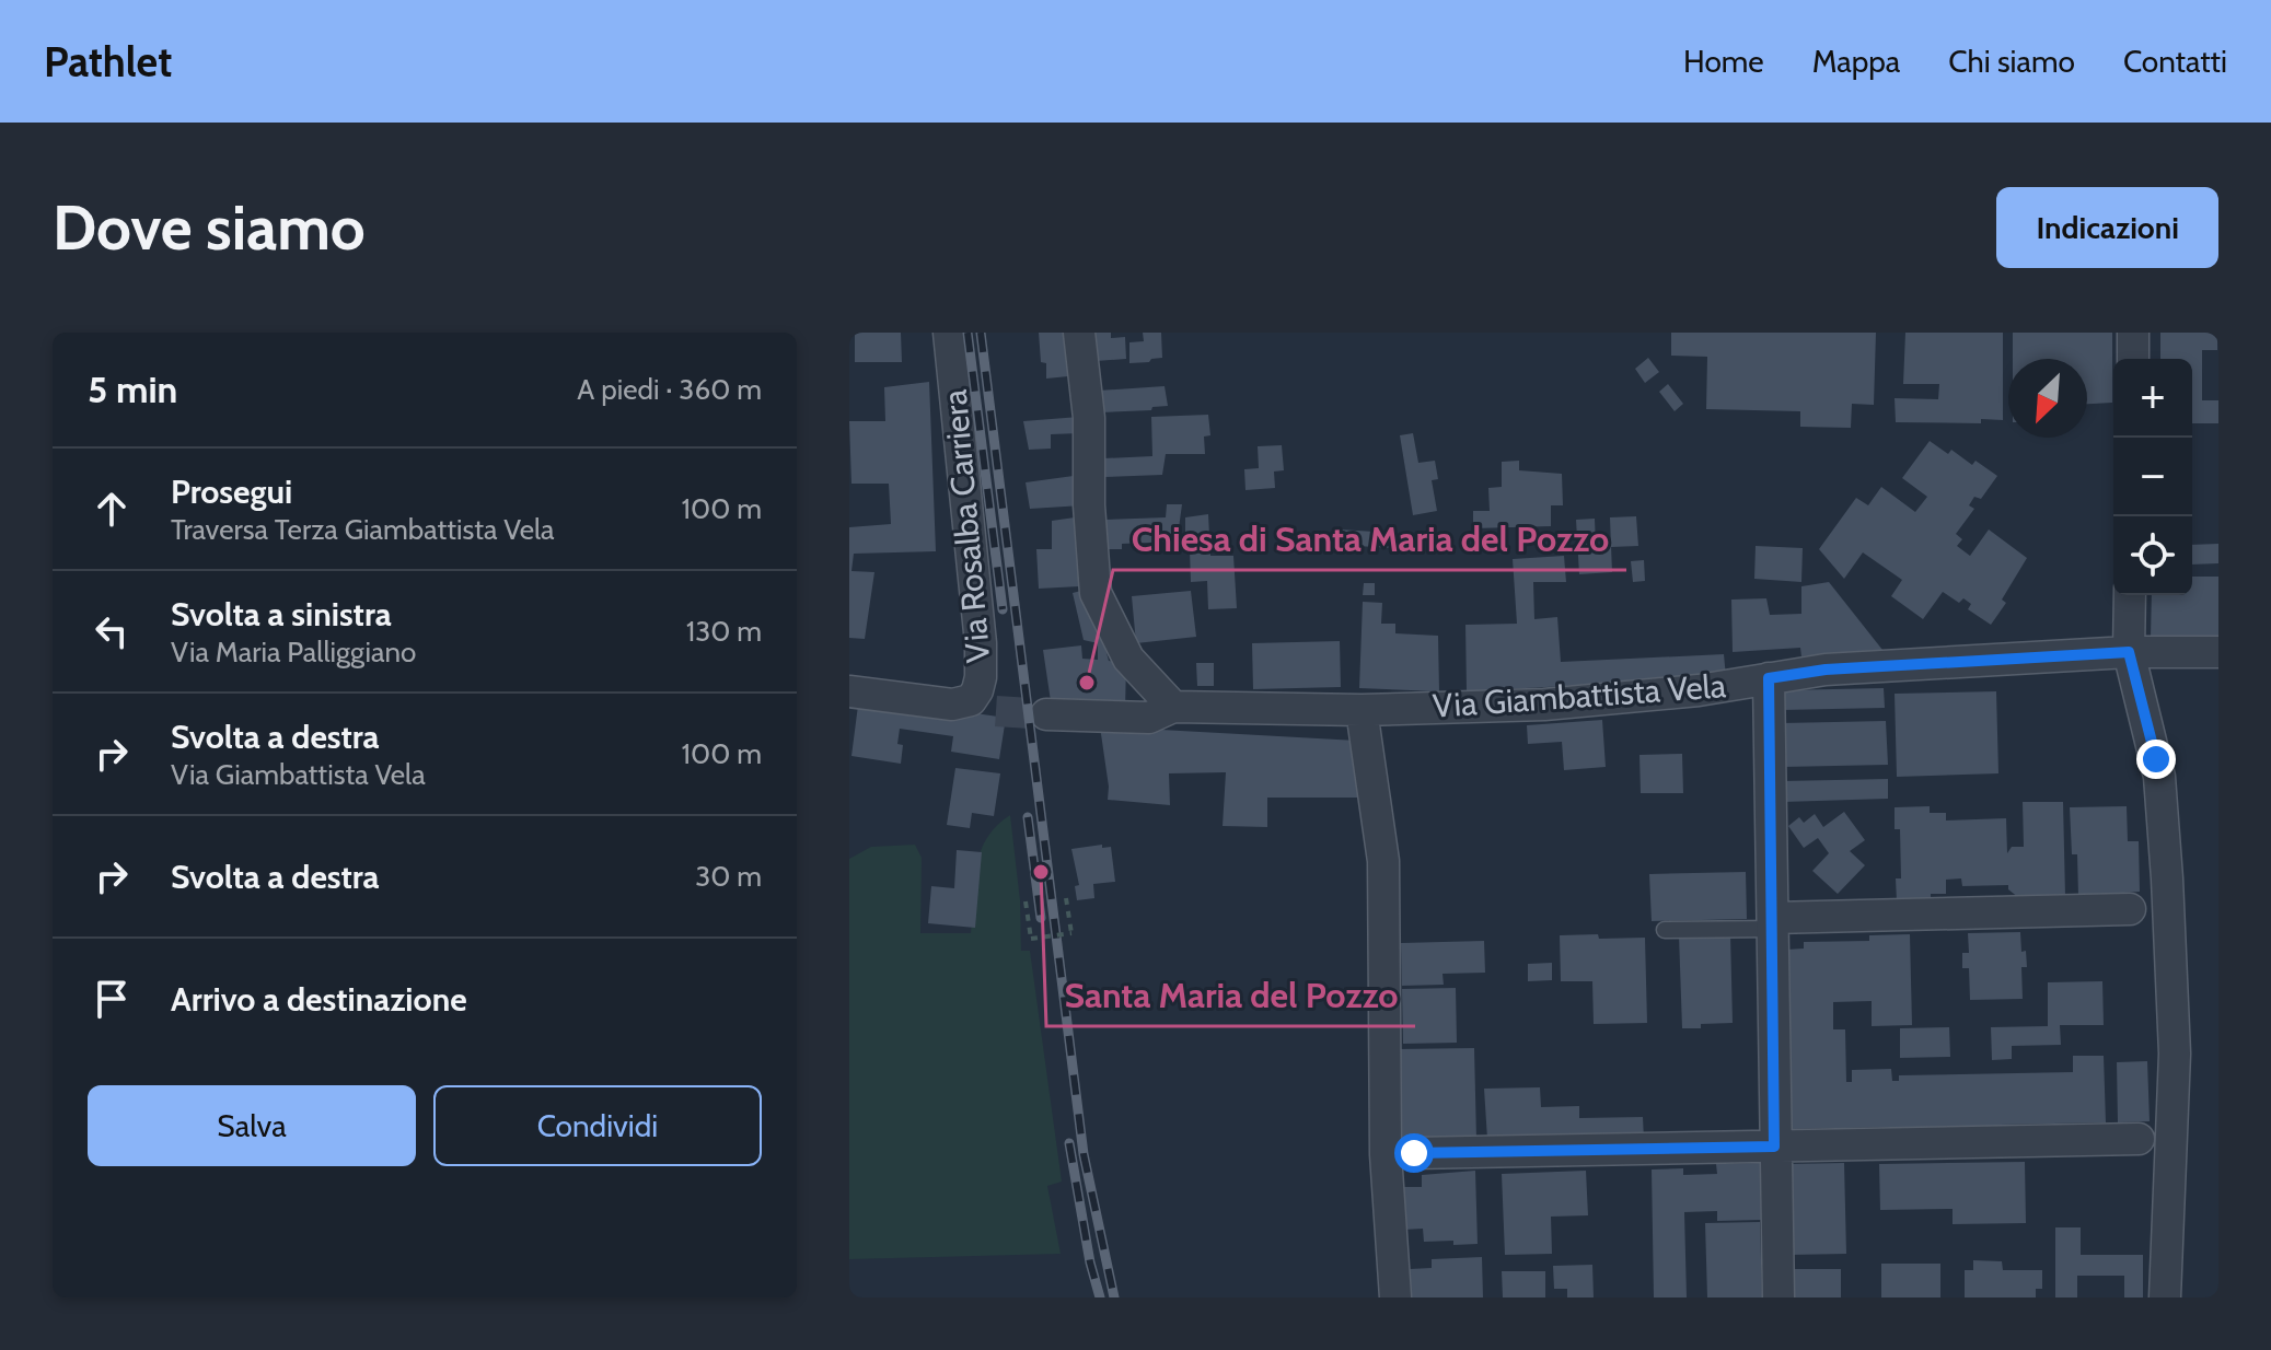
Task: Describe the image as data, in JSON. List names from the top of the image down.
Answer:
{
  "streets": {
    "street": ["Via Rosalba Carriera", "Via Giambattista Vela"]
  },
  "places": ["Chiesa di Santa Maria del Pozzo", "Santa Maria del Pozzo"],
  "north": "bottom left",
  "page": {
    "header": "Pathlet",
    "nav": [
      "Home",
      "Mappa",
      "Chi siamo",
      "Contatti"
    ],
    "buttons": [
      "Indicazioni",
      ["Salva", "Condividi"]
    ],
    "title": "Dove siamo",
    "heading": ["5 min", "A piedi · 360 m"],
    "map_buttons": ["+", "−"],
    "list": [
      ["Prosegui", "Traversa Terza Giambattista Vela", "100 m"],
      ["Svolta a sinistra", "Via Maria Palliggiano", "130 m"],
      ["Svolta a destra", "Via Giambattista Vela", "100 m"],
      ["Svolta a destra", "30 m"],
      "Arrivo a destinazione"
    ]
  }
}
